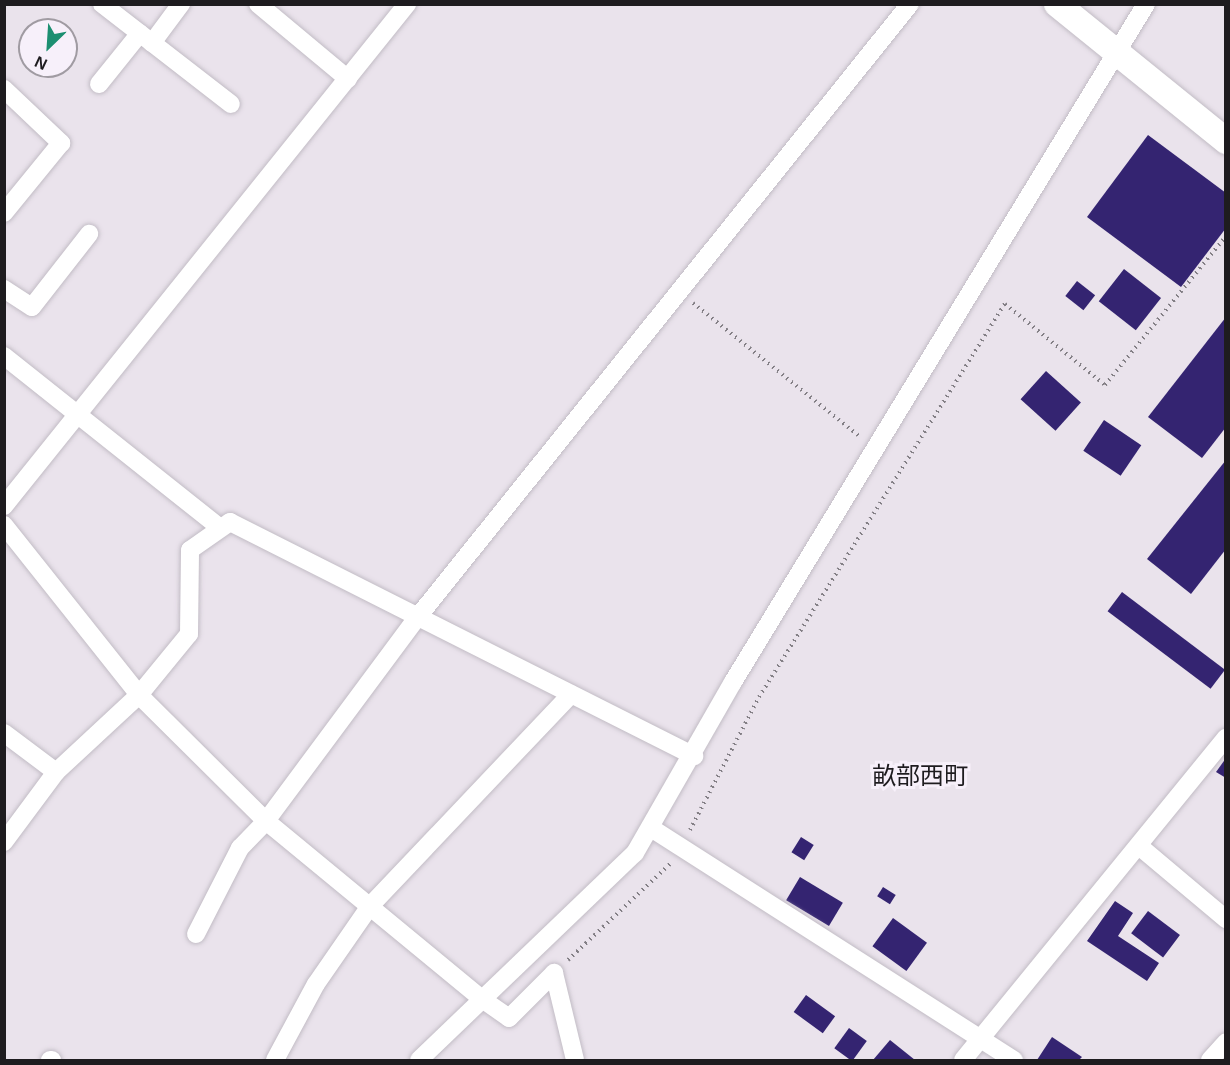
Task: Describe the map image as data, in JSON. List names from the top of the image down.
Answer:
{
  "districts": ["畝部西町"],
  "north": "bottom left"
}
